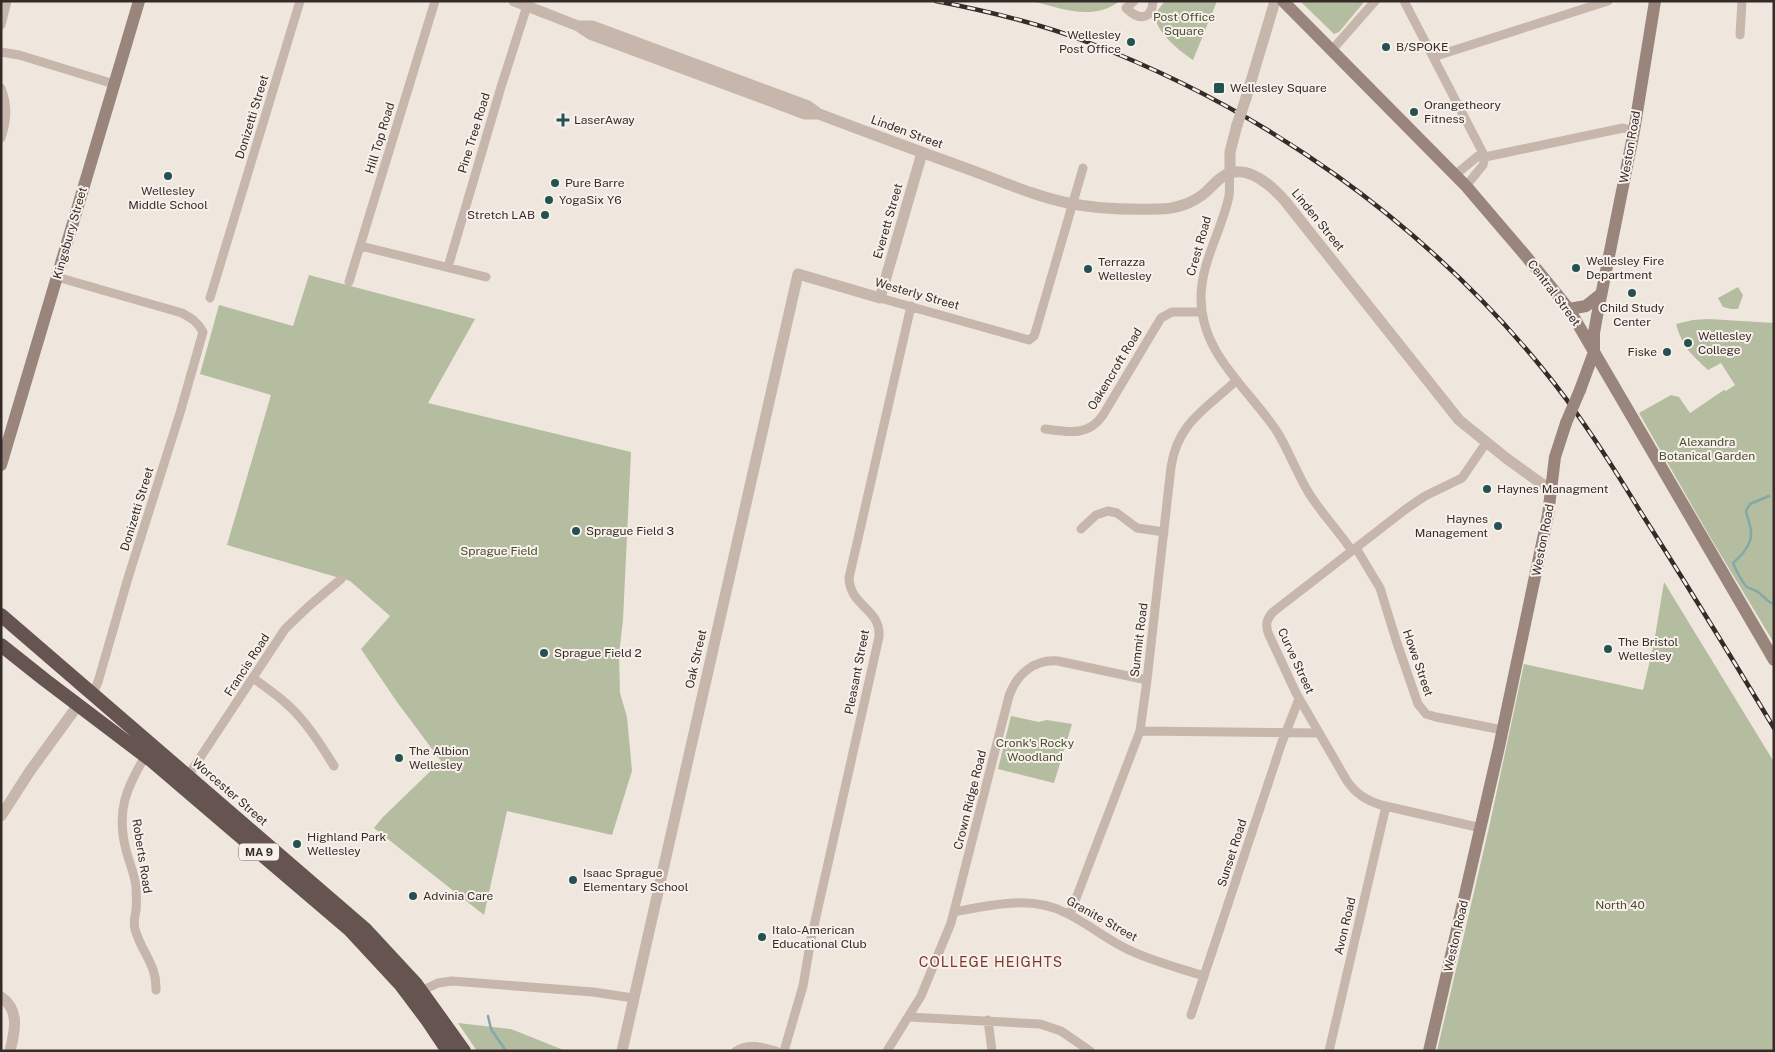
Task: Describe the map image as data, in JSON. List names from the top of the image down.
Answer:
{
  "streets": {
    "highway": ["Worcester Street", "MA 9"],
    "main road": ["Weston Road", "Kingsbury Street", "Central Street"],
    "street": [
      "Donizetti Street",
      "Linden Street",
      "Pine Tree Road",
      "Hill Top Road",
      "Everett Street",
      "Crest Road",
      "Westerly Street",
      "Oakencroft Road",
      "Summit Road",
      "Oak Street",
      "Curve Street",
      "Howe Street",
      "Francis Road",
      "Pleasant Street",
      "Crown Ridge Road",
      "Sunset Road",
      "Roberts Road",
      "Granite Street",
      "Avon Road"
    ]
  },
  "crossings": [
    ["Donizetti Street", "Kingsbury Street"],
    ["Donizetti Street", "Worcester Street"],
    ["Linden Street", "Pine Tree Road"],
    ["Linden Street", "Weston Road"],
    ["Linden Street", "Everett Street"],
    ["Linden Street", "Crest Road"],
    ["Linden Street", "Westerly Street"],
    ["Linden Street", "Curve Street"],
    ["Weston Road", "Central Street"],
    ["Weston Road", "Curve Street"],
    ["Weston Road", "Howe Street"],
    ["Everett Street", "Westerly Street"],
    ["Crest Road", "Oakencroft Road"],
    ["Crest Road", "Summit Road"],
    ["Crest Road", "Curve Street"],
    ["Crest Road", "Howe Street"],
    ["Westerly Street", "Oak Street"],
    ["Westerly Street", "Pleasant Street"],
    ["Summit Road", "Crown Ridge Road"],
    ["Summit Road", "Granite Street"],
    ["Curve Street", "Howe Street"],
    ["Curve Street", "Sunset Road"],
    ["Curve Street", "Avon Road"],
    ["Francis Road", "Worcester Street"],
    ["Crown Ridge Road", "Granite Street"],
    ["MA 9", "Roberts Road"],
    ["Sunset Road", "Granite Street"]
  ],
  "districts": ["COLLEGE HEIGHTS"],
  "parks": [
    "Post Office Square",
    "Alexandra Botanical Garden",
    "Sprague Field",
    "Cronk's Rocky Woodland",
    "North 40"
  ],
  "places": {
    "other": [
      "Wellesley Post Office",
      "B/SPOKE",
      "Orangetheory Fitness",
      "Wellesley Middle School",
      "Pure Barre",
      "YogaSix Y6",
      "Stretch LAB",
      "Wellesley Fire Department",
      "Terrazza Wellesley",
      "Child Study Center",
      "Wellesley College",
      "Fiske",
      "Haynes Managment",
      "Haynes Management",
      "Sprague Field 3",
      "The Bristol Wellesley",
      "Sprague Field 2",
      "The Albion Wellesley",
      "Highland Park Wellesley",
      "Isaac Sprague Elementary School",
      "Advinia Care",
      "Italo-American Educational Club"
    ],
    "transit": ["Wellesley Square"],
    "health": ["LaserAway"]
  }
}
